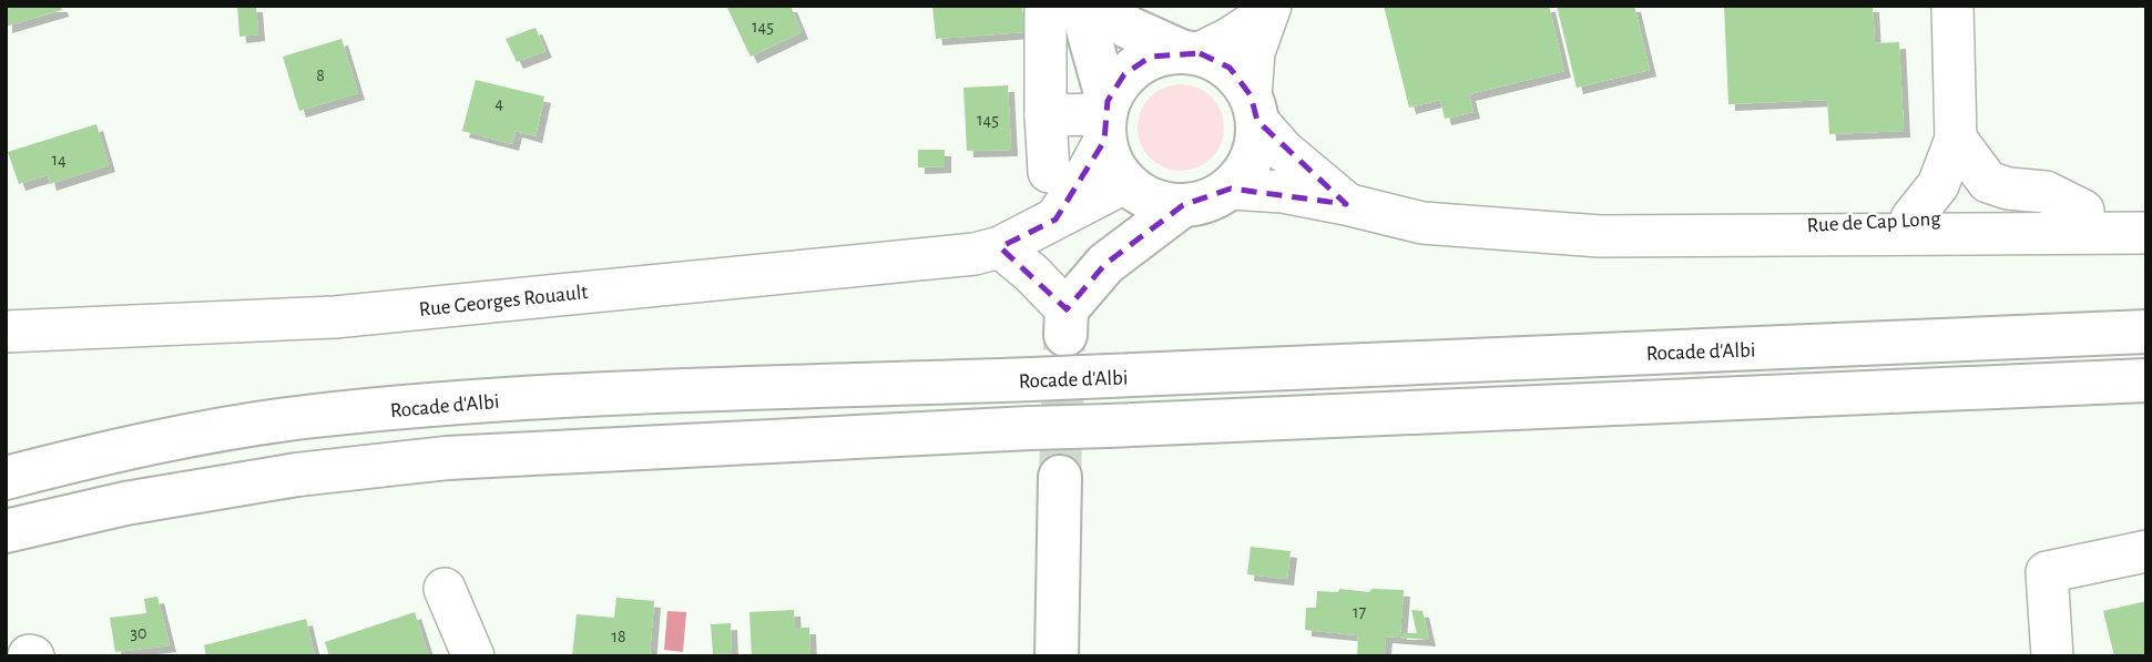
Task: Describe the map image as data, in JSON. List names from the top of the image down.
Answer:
{
  "streets": {
    "main road": ["Rocade d'Albi"],
    "street": ["Rue de Cap Long", "Rue Georges Rouault"]
  },
  "crossings": [
    ["Rue de Cap Long", "Rue Georges Rouault"]
  ],
  "house_numbers": [
    "145",
    "8",
    "4",
    "145",
    "14",
    "17",
    "30",
    "18"
  ]
}
